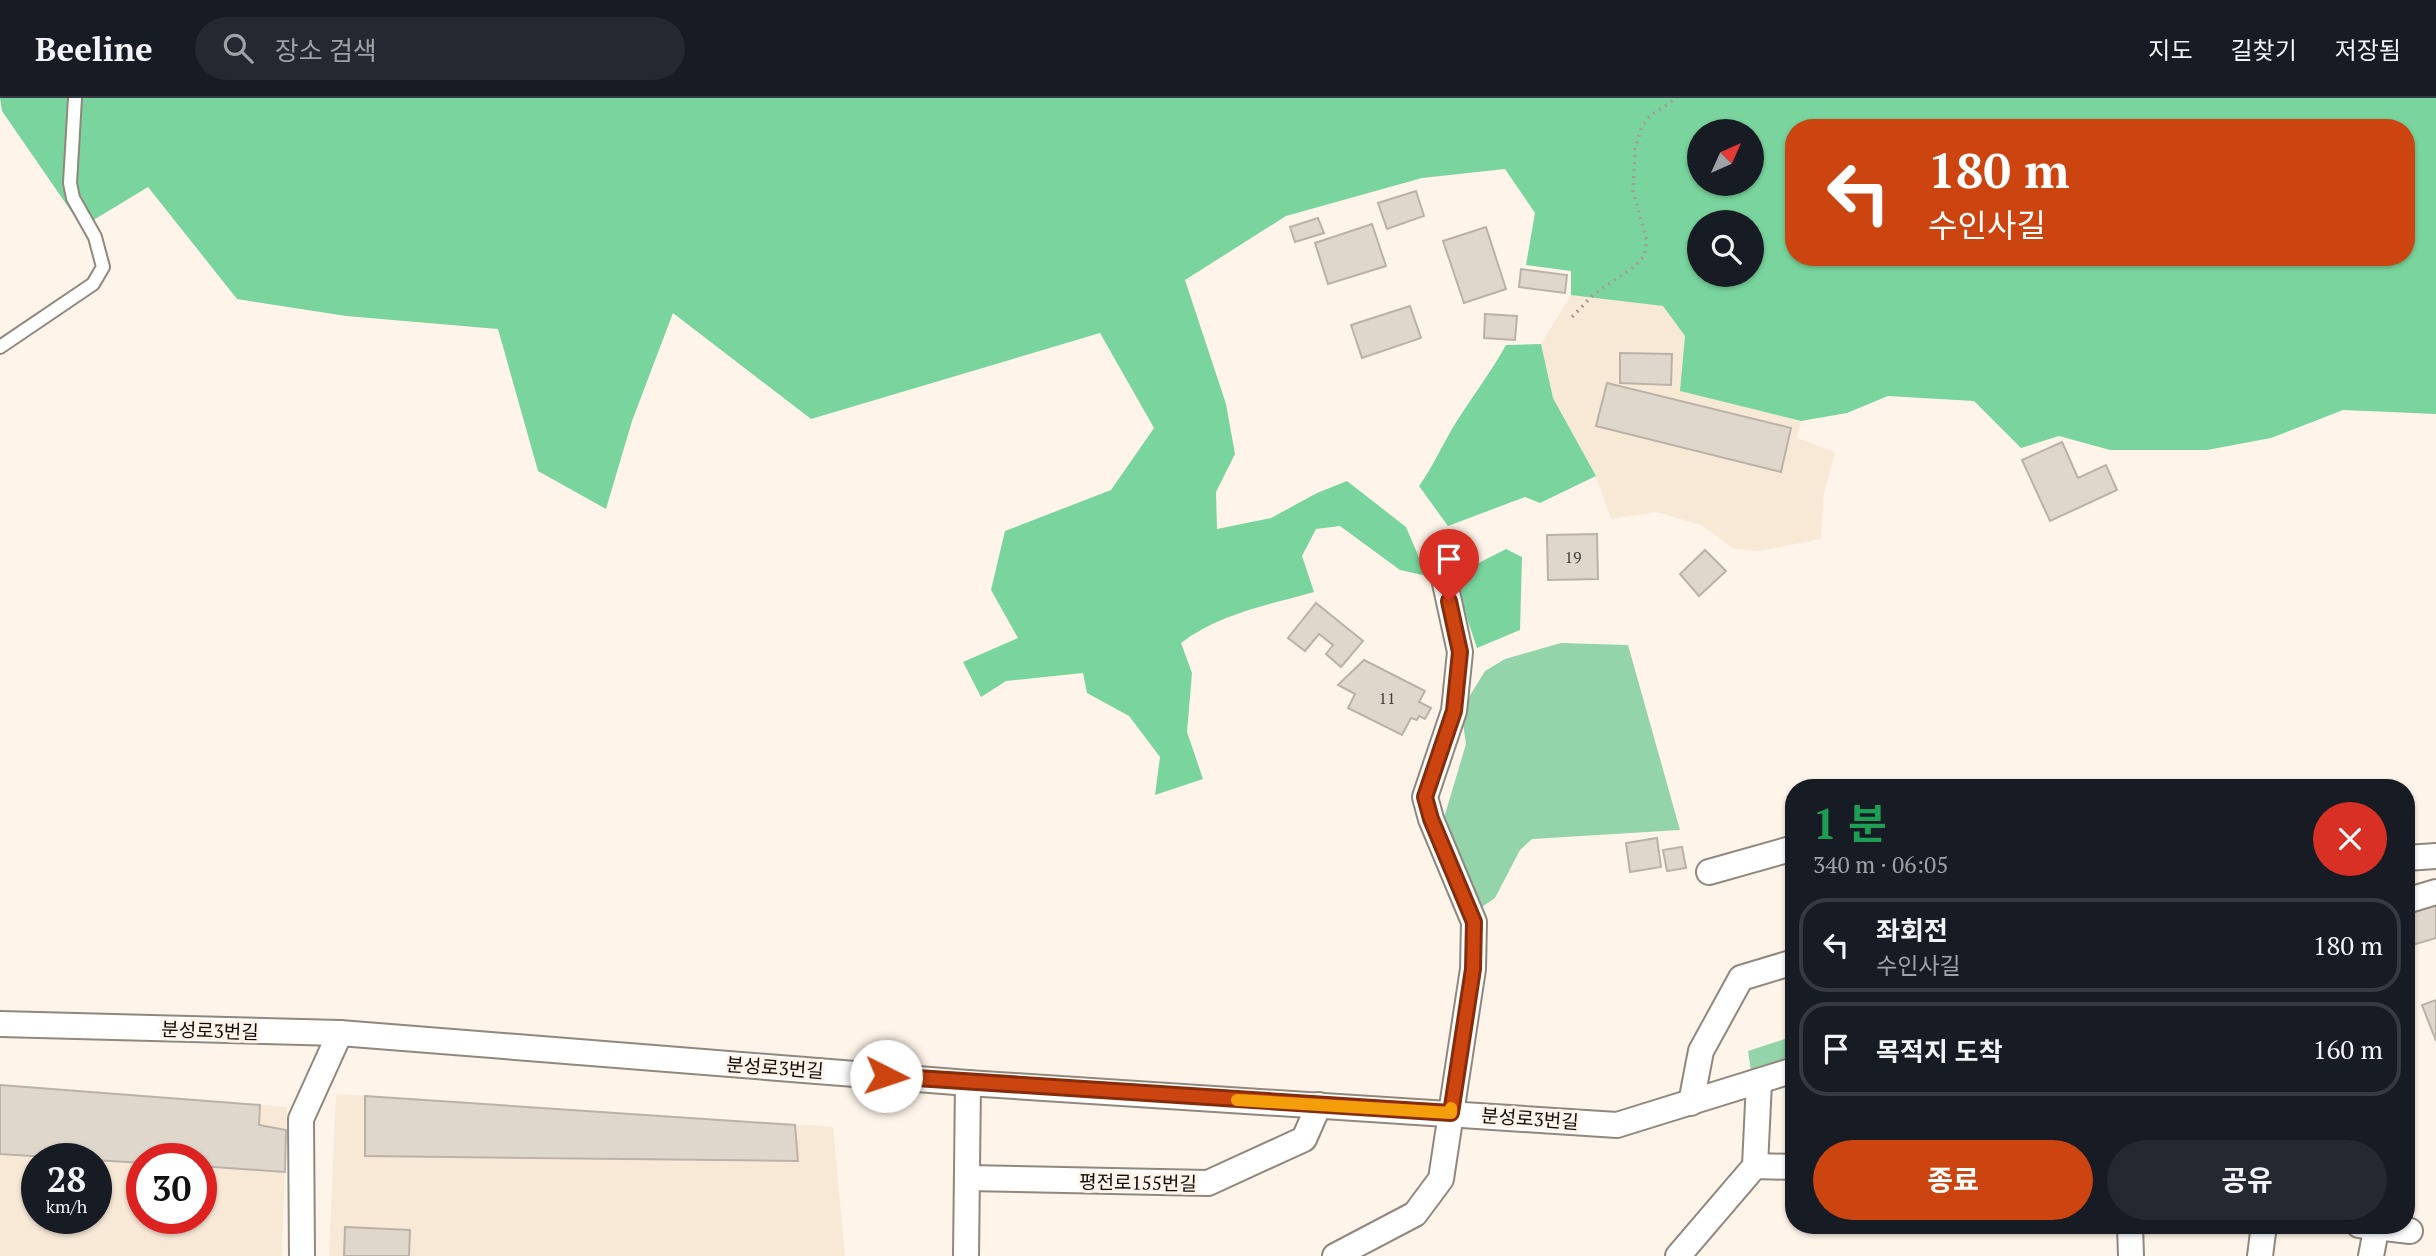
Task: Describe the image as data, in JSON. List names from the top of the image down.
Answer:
{
  "streets": {
    "street": ["분성로3번길", "평전로155번길"]
  },
  "crossings": [
    ["분성로3번길", "평전로155번길"]
  ],
  "house_numbers": ["19", "11"],
  "north": "top right",
  "page": {
    "header": "Beeline",
    "search": "장소 검색",
    "nav": ["지도", "길찾기", "저장됨"],
    "turn": ["180 m", "수인사길"],
    "heading": ["1 분", "340 m · 06:05"],
    "list": [
      {
        "name": "좌회전",
        "note": "수인사길",
        "value": "180 m"
      },
      {
        "name": "목적지 도착",
        "value": "160 m"
      }
    ],
    "buttons": ["종료", "공유"],
    "speed": "28 km/h",
    "limit": "30"
  }
}
